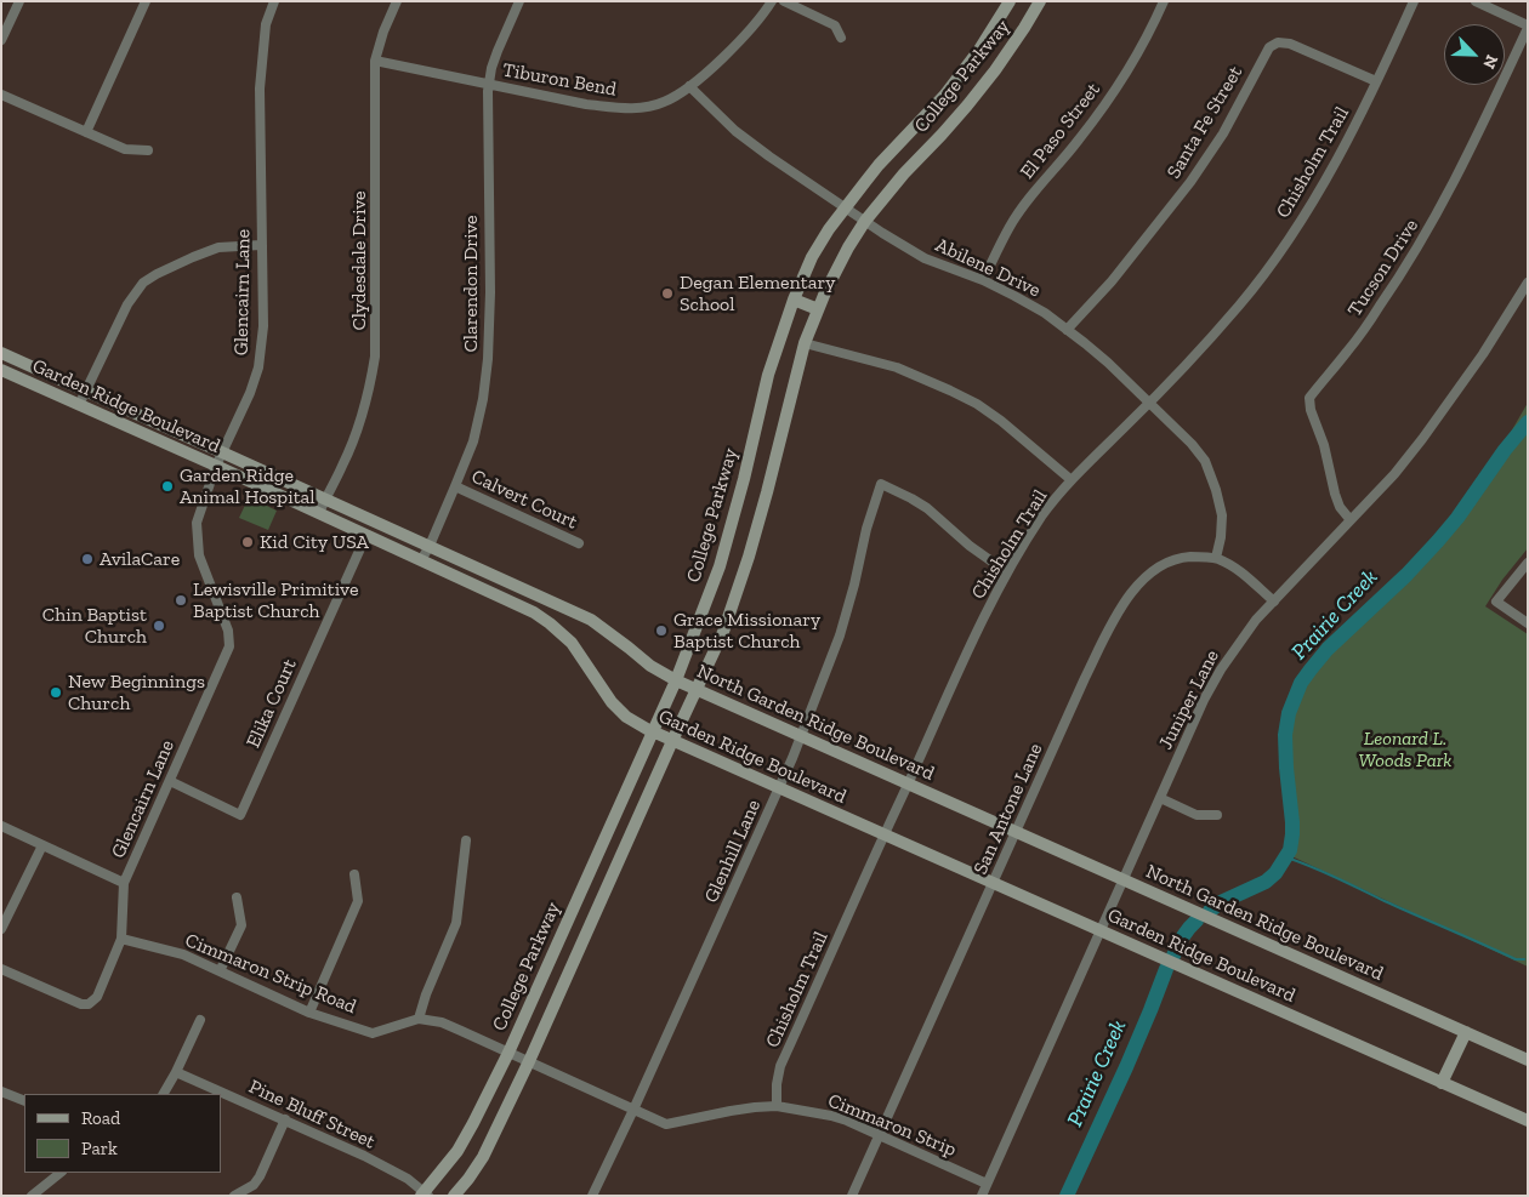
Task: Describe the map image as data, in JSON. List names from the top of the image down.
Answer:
{
  "streets": {
    "main road": ["College Parkway", "Garden Ridge Boulevard", "North Garden Ridge Boulevard"],
    "street": [
      "Tiburon Bend",
      "Santa Fe Street",
      "El Paso Street",
      "Chisholm Trail",
      "Clydesdale Drive",
      "Abilene Drive",
      "Tucson Drive",
      "Clarendon Drive",
      "Glencairn Lane",
      "Calvert Court",
      "Juniper Lane",
      "Elika Court",
      "San Antone Lane",
      "Glenhill Lane",
      "Cimmaron Strip Road",
      "Pine Bluff Street",
      "Cimmaron Strip"
    ]
  },
  "crossings": [
    ["College Parkway", "Abilene Drive"],
    ["College Parkway", "Garden Ridge Boulevard"],
    ["College Parkway", "North Garden Ridge Boulevard"],
    ["College Parkway", "Pine Bluff Street"],
    ["College Parkway", "Cimmaron Strip"],
    ["Tiburon Bend", "Clydesdale Drive"],
    ["Tiburon Bend", "Abilene Drive"],
    ["Tiburon Bend", "Clarendon Drive"],
    ["Santa Fe Street", "Chisholm Trail"],
    ["Santa Fe Street", "Abilene Drive"],
    ["El Paso Street", "Abilene Drive"],
    ["Chisholm Trail", "Abilene Drive"],
    ["Chisholm Trail", "Garden Ridge Boulevard"],
    ["Chisholm Trail", "North Garden Ridge Boulevard"],
    ["Chisholm Trail", "Glenhill Lane"],
    ["Chisholm Trail", "Cimmaron Strip"],
    ["Clydesdale Drive", "Garden Ridge Boulevard"],
    ["Clydesdale Drive", "North Garden Ridge Boulevard"],
    ["Abilene Drive", "San Antone Lane"],
    ["Tucson Drive", "Juniper Lane"],
    ["Clarendon Drive", "Garden Ridge Boulevard"],
    ["Clarendon Drive", "Calvert Court"],
    ["Clarendon Drive", "North Garden Ridge Boulevard"],
    ["Glencairn Lane", "Garden Ridge Boulevard"],
    ["Glencairn Lane", "Elika Court"],
    ["Glencairn Lane", "North Garden Ridge Boulevard"],
    ["Glencairn Lane", "Cimmaron Strip Road"],
    ["Garden Ridge Boulevard", "Juniper Lane"],
    ["Garden Ridge Boulevard", "Elika Court"],
    ["Garden Ridge Boulevard", "San Antone Lane"],
    ["Garden Ridge Boulevard", "Glenhill Lane"],
    ["Juniper Lane", "North Garden Ridge Boulevard"],
    ["Juniper Lane", "San Antone Lane"],
    ["Juniper Lane", "Cimmaron Strip"],
    ["North Garden Ridge Boulevard", "San Antone Lane"],
    ["North Garden Ridge Boulevard", "Glenhill Lane"],
    ["San Antone Lane", "Cimmaron Strip"],
    ["Glenhill Lane", "Cimmaron Strip"]
  ],
  "water": ["Prairie Creek"],
  "parks": ["Leonard L. Woods Park"],
  "places": [
    "Degan Elementary School",
    "Garden Ridge Animal Hospital",
    "Kid City USA",
    "AvilaCare",
    "Lewisville Primitive Baptist Church",
    "Chin Baptist Church",
    "Grace Missionary Baptist Church",
    "New Beginnings Church"
  ],
  "legend": ["Road", "Park"],
  "north": "bottom right"
}
